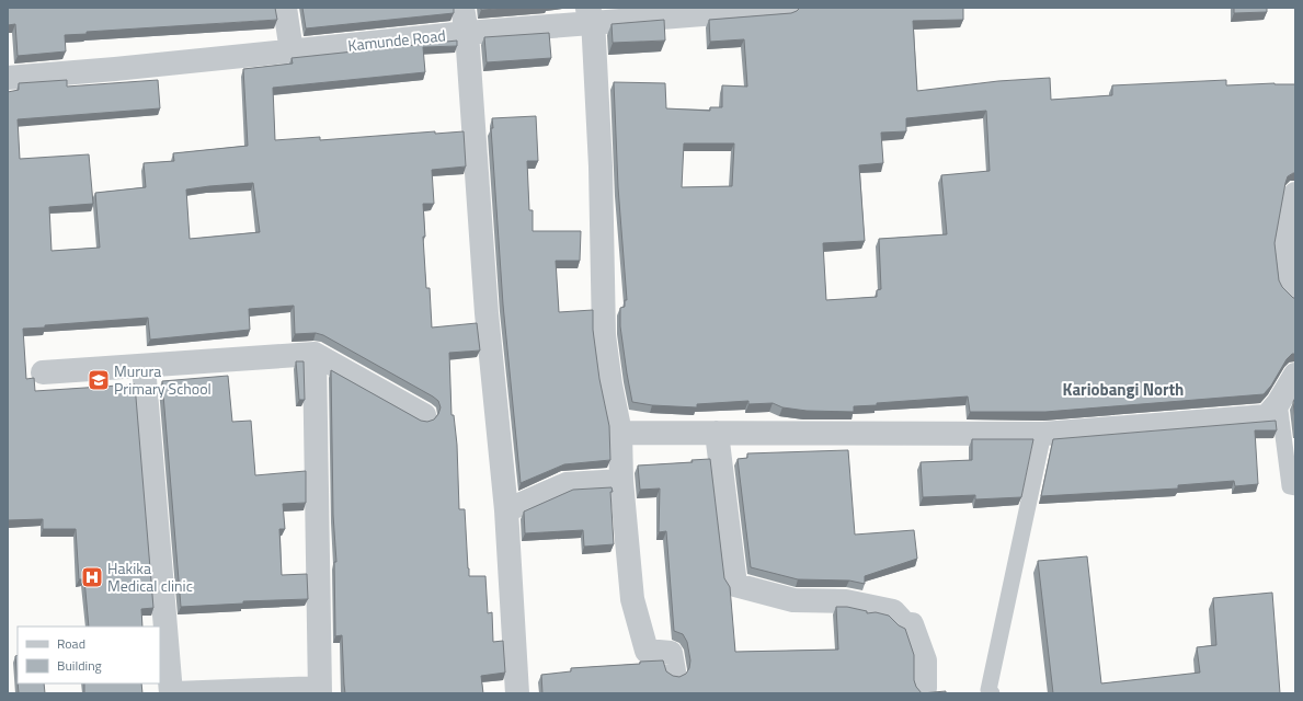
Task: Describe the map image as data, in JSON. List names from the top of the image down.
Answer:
{
  "streets": {
    "street": ["Kamunde Road"]
  },
  "districts": ["Kariobangi North"],
  "places": {
    "school or university": ["Murura Primary School"],
    "hospital": ["Hakika Medical clinic"]
  },
  "legend": ["Road", "Building"]
}
